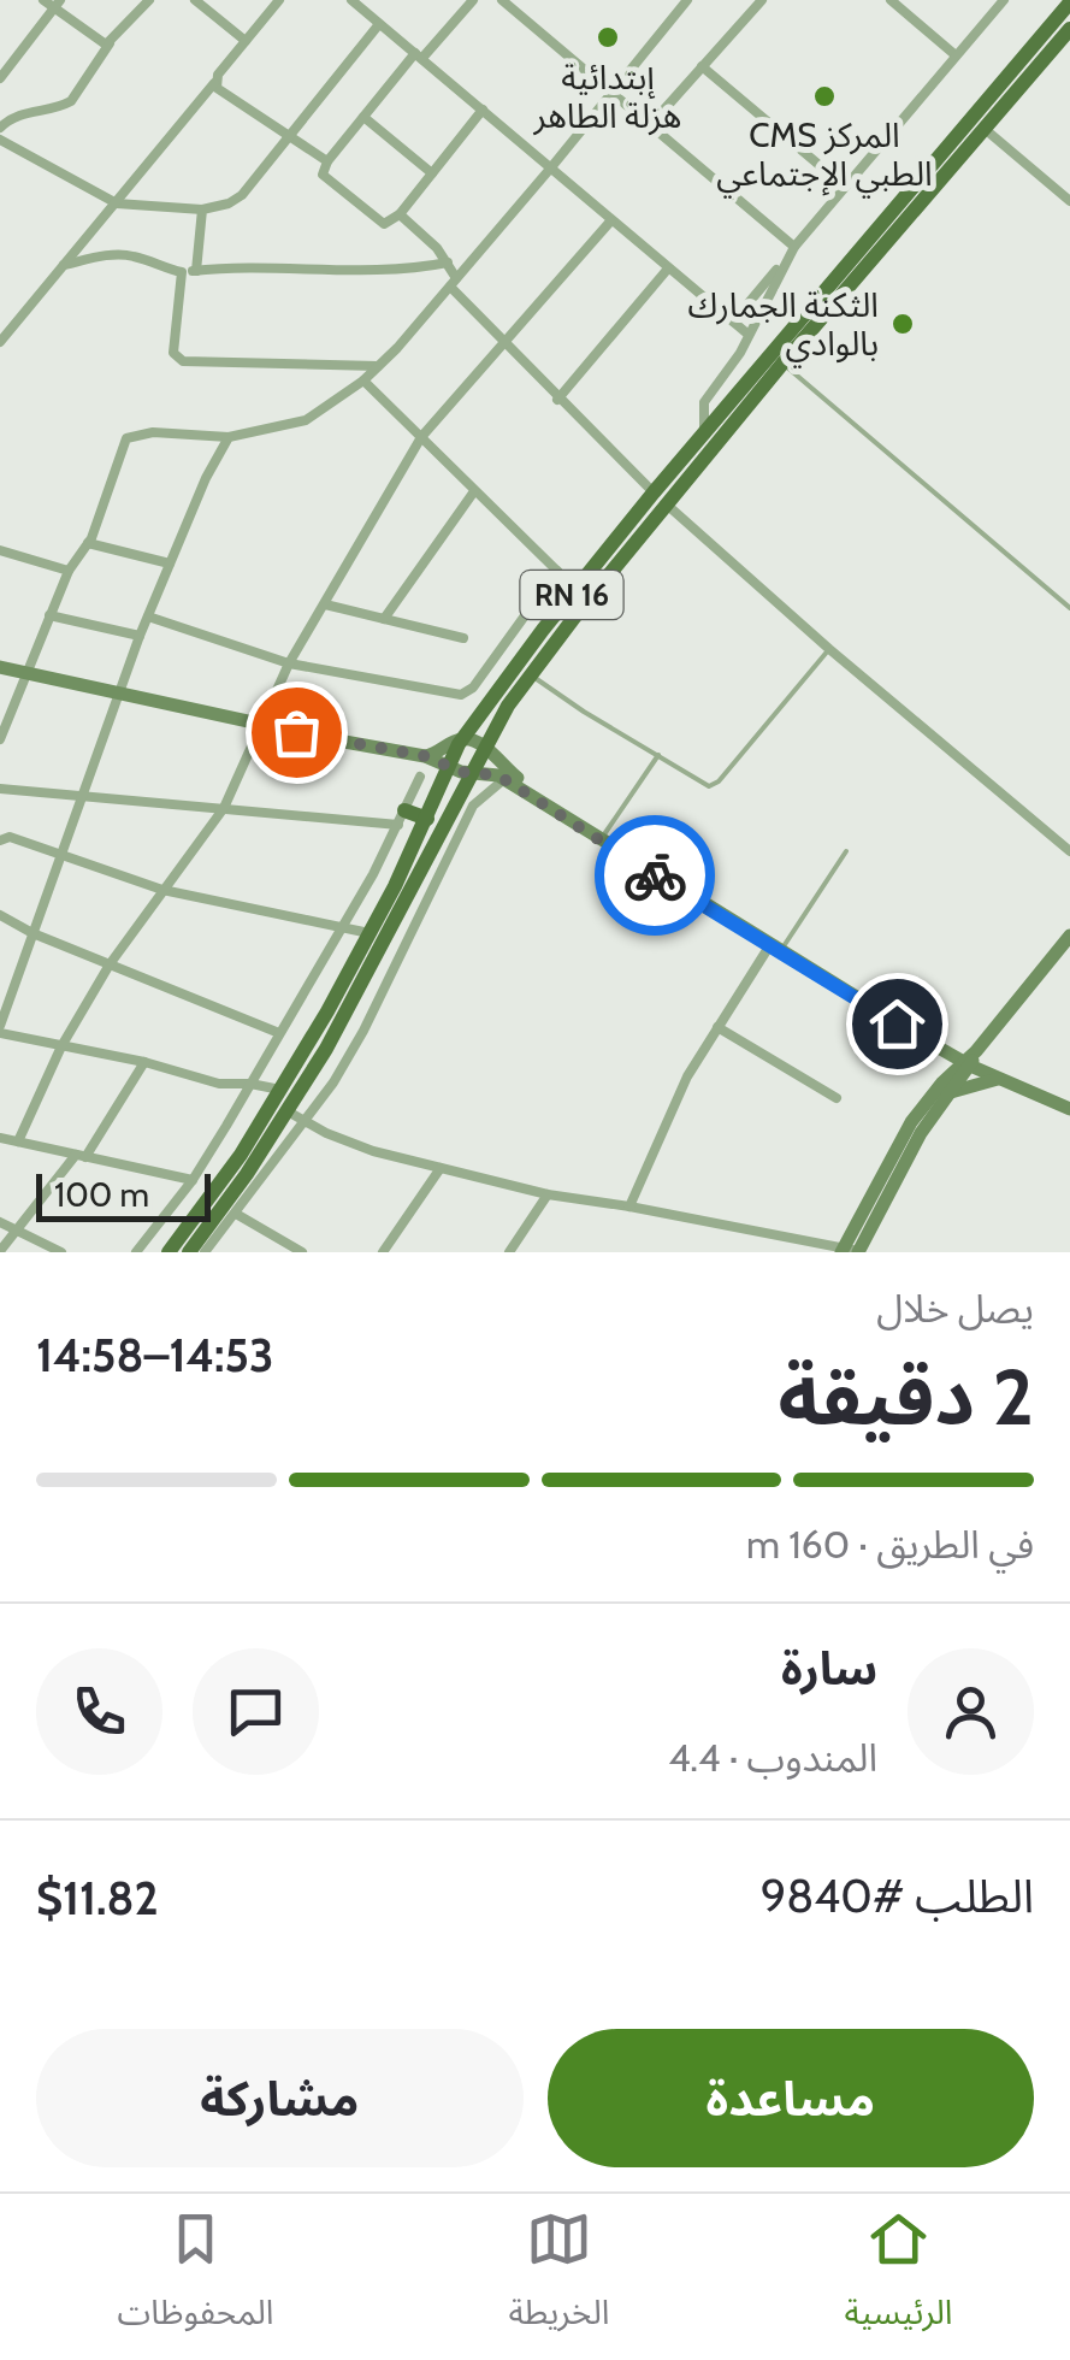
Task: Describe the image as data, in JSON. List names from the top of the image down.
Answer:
{
  "streets": {
    "main road": ["RN 16"]
  },
  "places": ["إبتدائية هزلة الطاهر", "CMS المركز الطبي الإجتماعي", "الثكنة الجمارك بالوادي"],
  "scale_bar": "100 m",
  "page": {
    "scale": "100 m",
    "heading": ["2 دقيقة", "يصل خلال", "14:53–14:58"],
    "panel": [
      "سارة",
      "المندوب · 4.4",
      "الطلب #9840",
      "$11.82"
    ],
    "bar": "في الطريق · 160 m",
    "buttons": ["مساعدة", "مشاركة"],
    "tabs": ["الرئيسية", "الخريطة", "المحفوظات"]
  }
}
